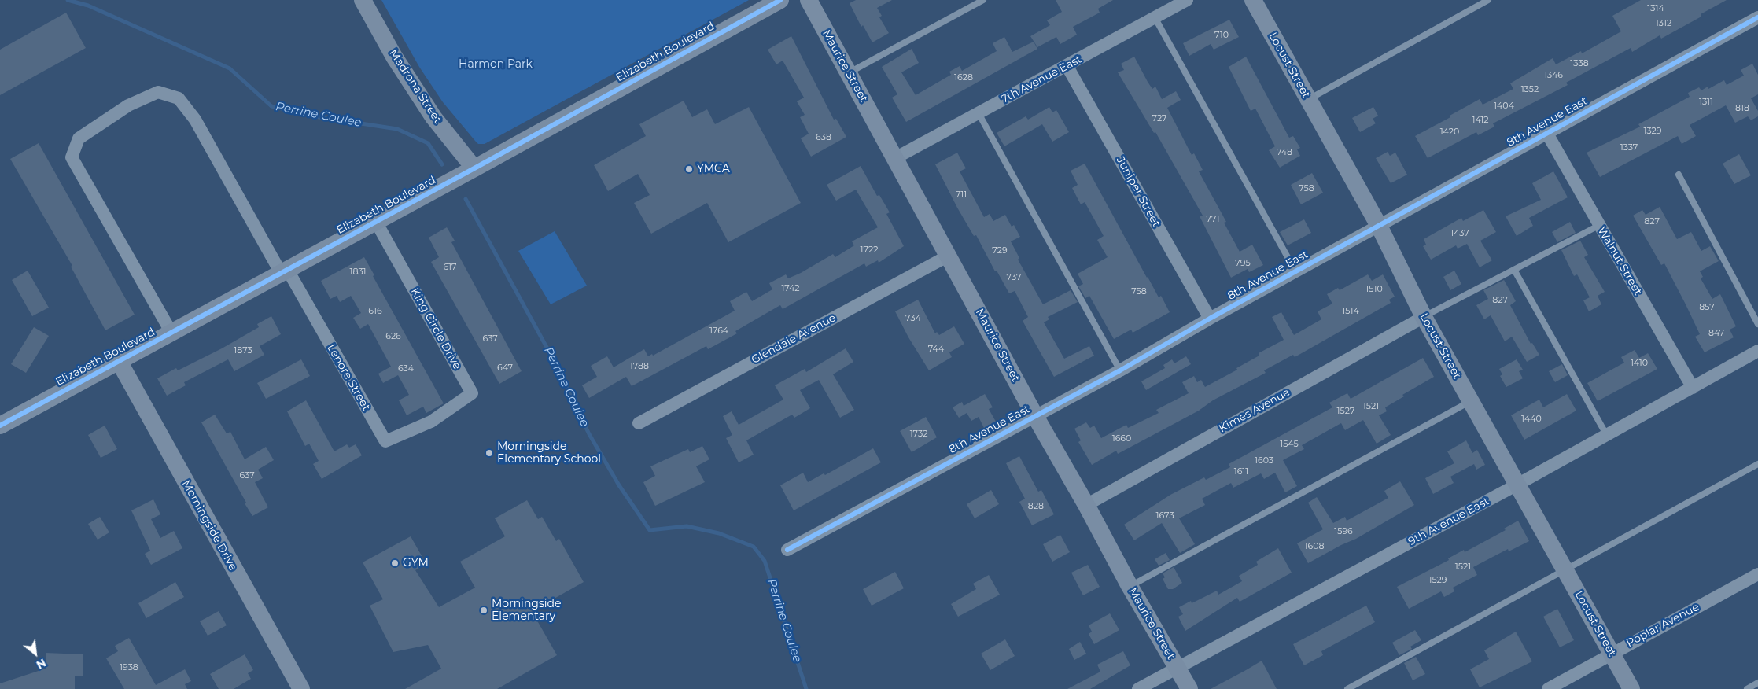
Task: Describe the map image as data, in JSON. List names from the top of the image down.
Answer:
{
  "streets": {
    "street": [
      "Elizabeth Boulevard",
      "Locust Street",
      "Maurice Street",
      "7th Avenue East",
      "Madrona Street",
      "8th Avenue East",
      "Juniper Street",
      "Walnut Street",
      "King Circle Drive",
      "Glendale Avenue",
      "Lenore Street",
      "Kimes Avenue",
      "9th Avenue East",
      "Morningside Drive",
      "Poplar Avenue"
    ]
  },
  "crossings": [
    ["Elizabeth Boulevard", "Madrona Street"],
    ["Elizabeth Boulevard", "King Circle Drive"],
    ["Elizabeth Boulevard", "Lenore Street"],
    ["Elizabeth Boulevard", "Morningside Drive"],
    ["Locust Street", "8th Avenue East"],
    ["Locust Street", "Kimes Avenue"],
    ["Locust Street", "9th Avenue East"],
    ["Locust Street", "Poplar Avenue"],
    ["Maurice Street", "7th Avenue East"],
    ["Maurice Street", "8th Avenue East"],
    ["Maurice Street", "Glendale Avenue"],
    ["Maurice Street", "Kimes Avenue"],
    ["Maurice Street", "9th Avenue East"],
    ["7th Avenue East", "Juniper Street"],
    ["8th Avenue East", "Juniper Street"],
    ["8th Avenue East", "Walnut Street"],
    ["Walnut Street", "9th Avenue East"],
    ["King Circle Drive", "Lenore Street"]
  ],
  "water": ["Perrine Coulee"],
  "parks": ["Harmon Park"],
  "places": [
    "YMCA",
    "Morningside Elementary School",
    "GYM",
    "Morningside Elementary"
  ],
  "house_numbers": [
    "1314",
    "1312",
    "710",
    "1338",
    "1346",
    "1628",
    "1352",
    "1311",
    "1404",
    "818",
    "727",
    "1412",
    "1329",
    "1420",
    "638",
    "1337",
    "748",
    "758",
    "711",
    "771",
    "827",
    "1437",
    "1722",
    "729",
    "795",
    "617",
    "1831",
    "737",
    "1742",
    "1510",
    "758",
    "827",
    "857",
    "616",
    "1514",
    "734",
    "1764",
    "847",
    "626",
    "637",
    "744",
    "1873",
    "1410",
    "1788",
    "647",
    "634",
    "1521",
    "1527",
    "1440",
    "1732",
    "1660",
    "1545",
    "1603",
    "1611",
    "637",
    "828",
    "1673",
    "1596",
    "1608",
    "1521",
    "1529",
    "1938"
  ],
  "north": "bottom right"
}
